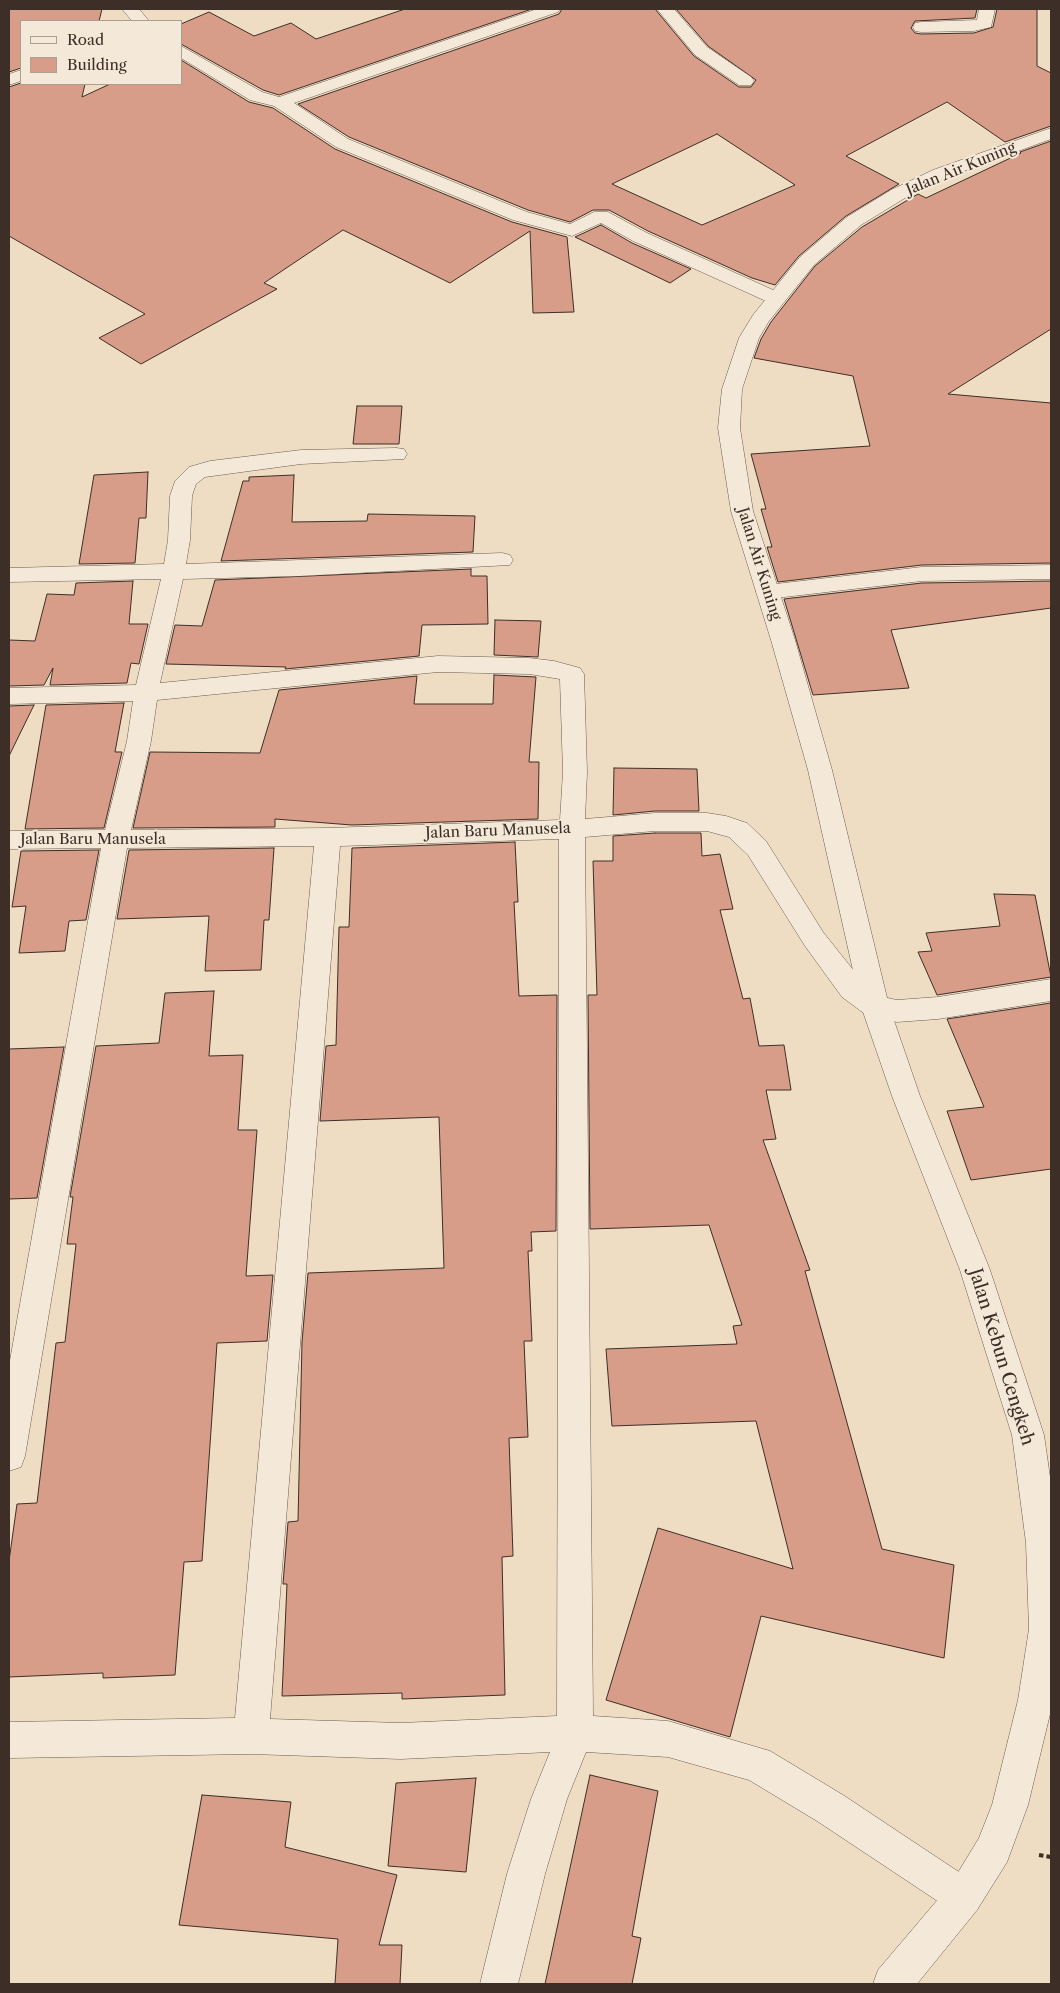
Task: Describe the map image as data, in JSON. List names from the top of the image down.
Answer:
{
  "streets": {
    "street": ["Jalan Air Kuning", "Jalan Baru Manusela", "Jalan Kebun Cengkeh"]
  },
  "crossings": [
    ["Jalan Air Kuning", "Jalan Baru Manusela"],
    ["Jalan Air Kuning", "Jalan Kebun Cengkeh"],
    ["Jalan Baru Manusela", "Jalan Kebun Cengkeh"]
  ],
  "legend": ["Road", "Building"]
}
